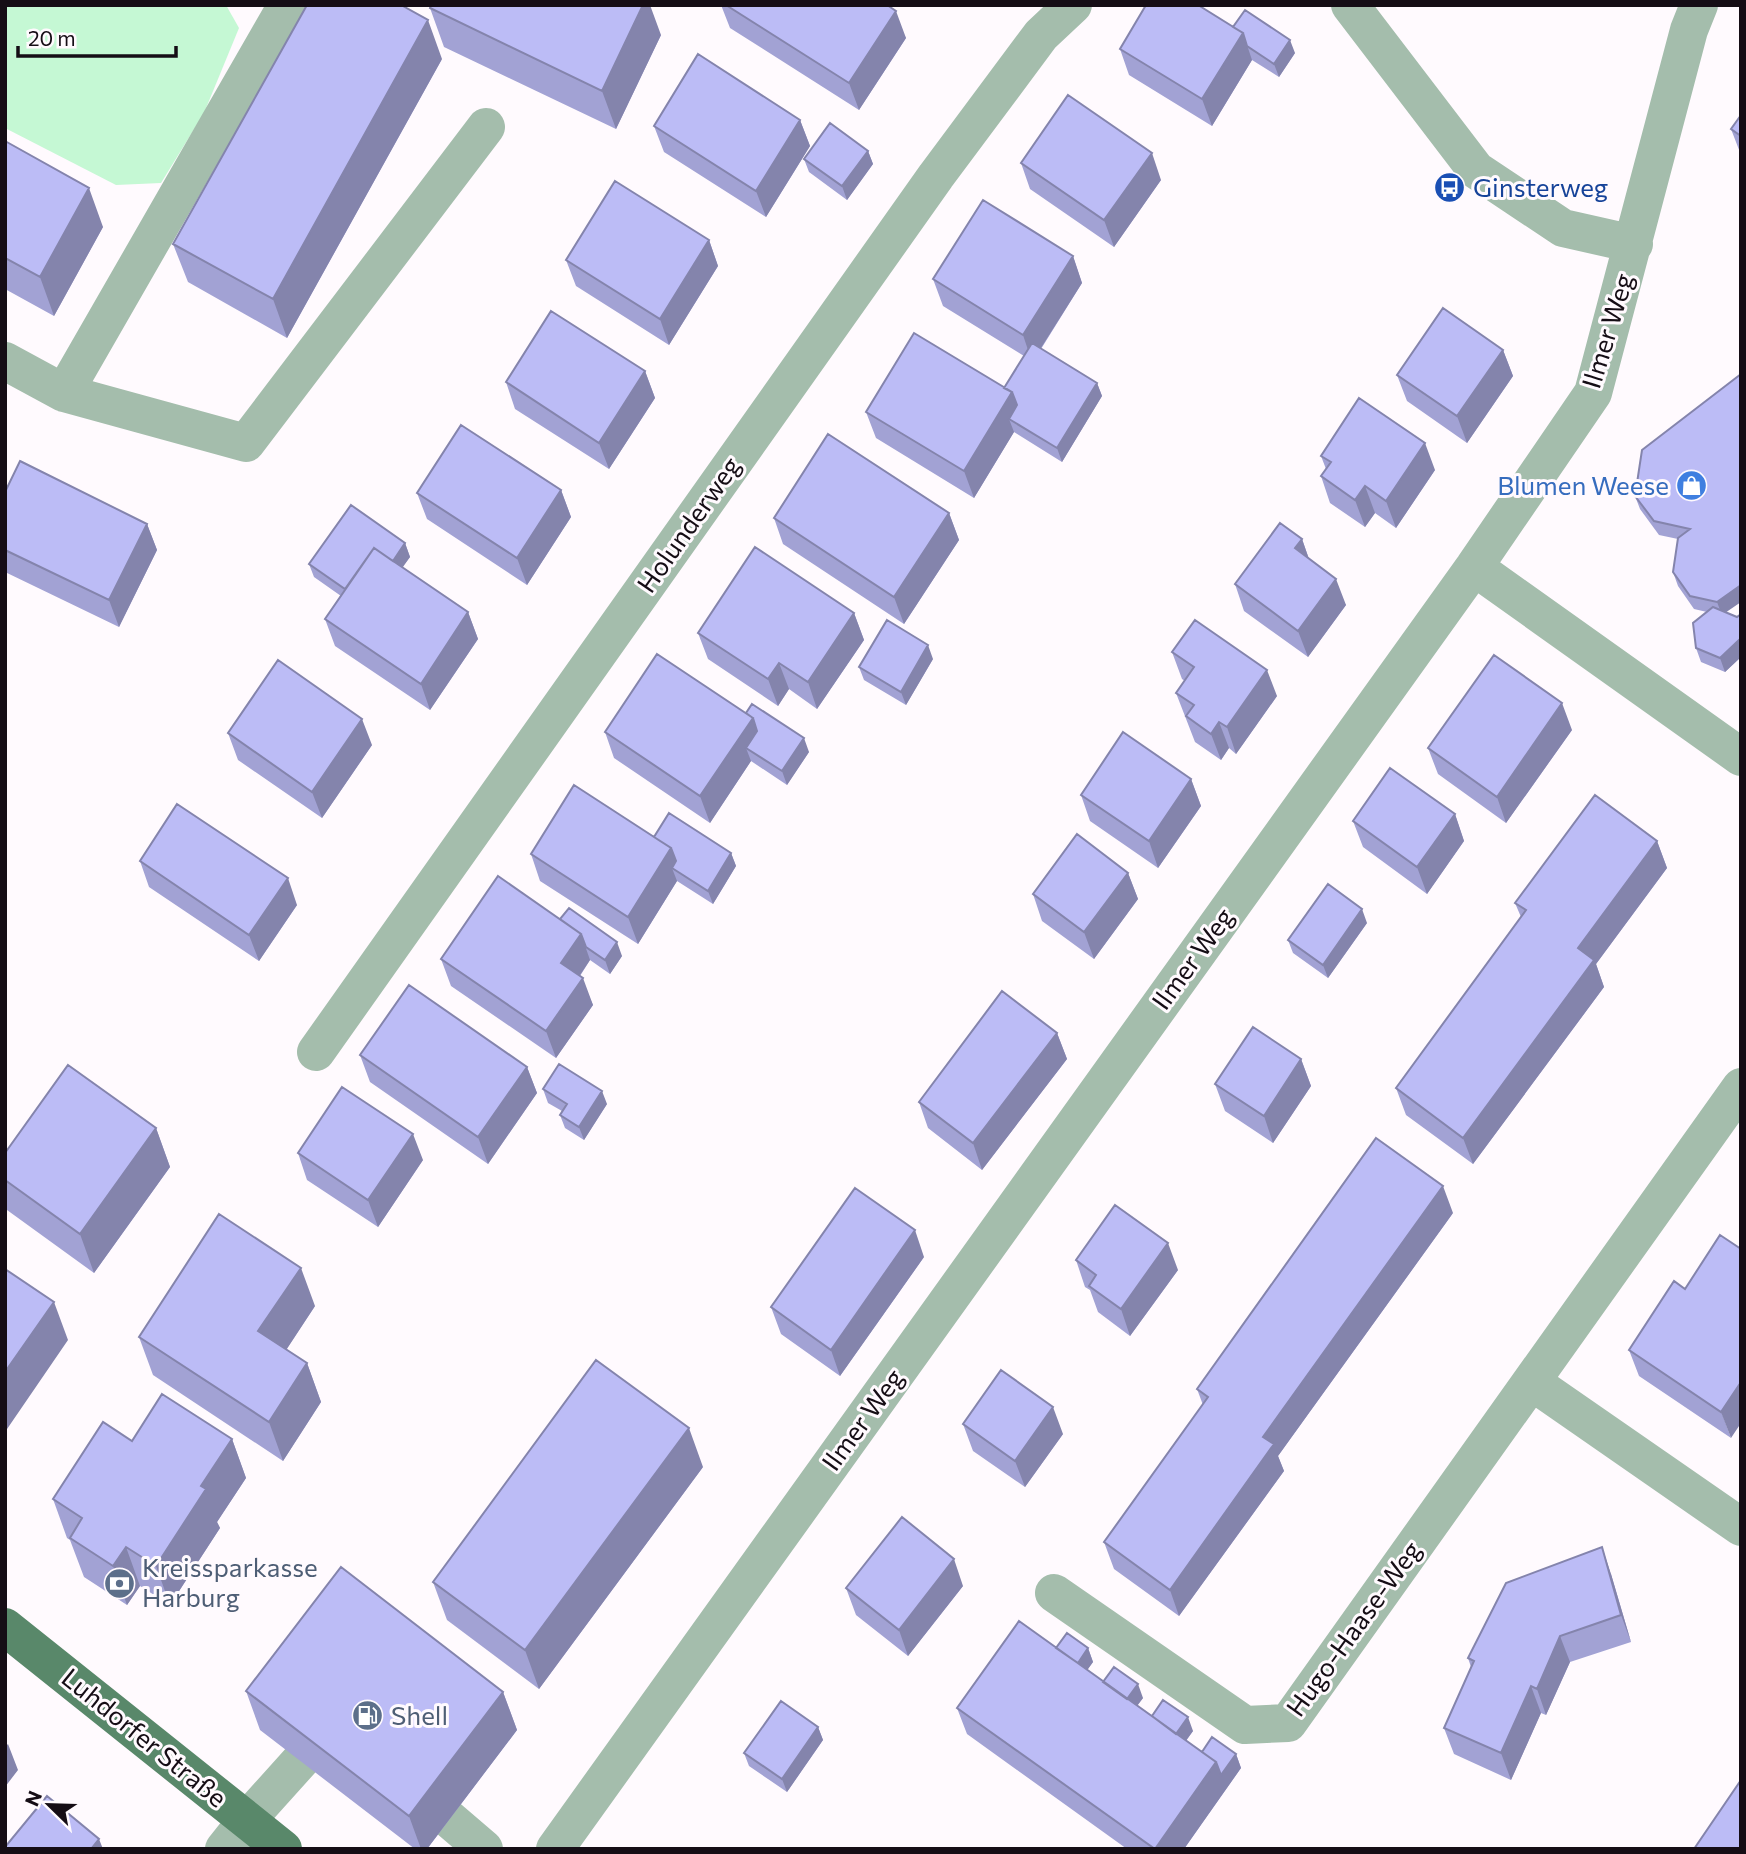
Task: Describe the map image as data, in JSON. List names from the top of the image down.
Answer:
{
  "streets": {
    "main road": ["Luhdorfer Straße"],
    "street": ["Ilmer Weg", "Holunderweg", "Hugo-Haase-Weg"]
  },
  "places": {
    "bus stop": ["Ginsterweg"],
    "shop": ["Blumen Weese"],
    "bank": ["Kreissparkasse Harburg"],
    "fuel station": ["Shell"]
  },
  "scale_bar": "20 m",
  "north": "top left"
}
